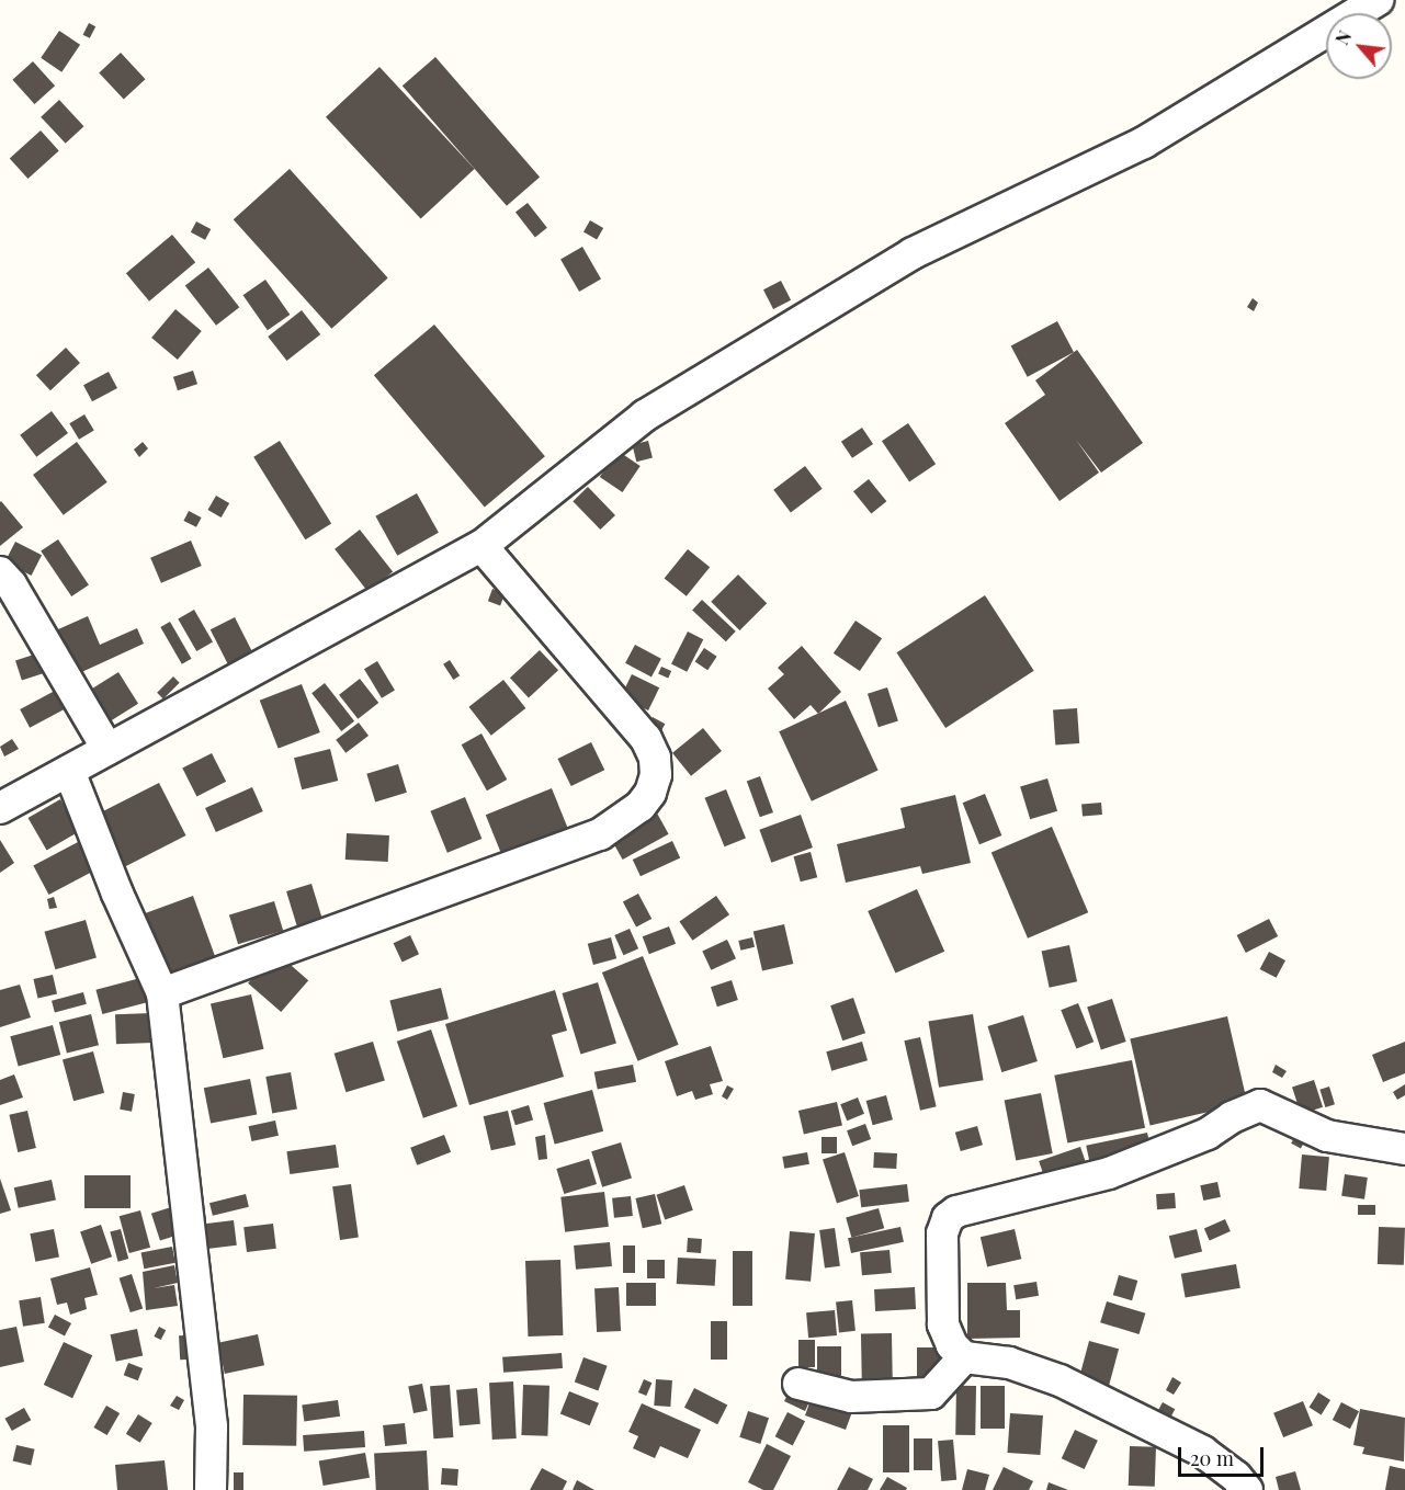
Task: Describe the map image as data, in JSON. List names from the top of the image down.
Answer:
{
  "scale_bar": "20 m",
  "north": "top left"
}
